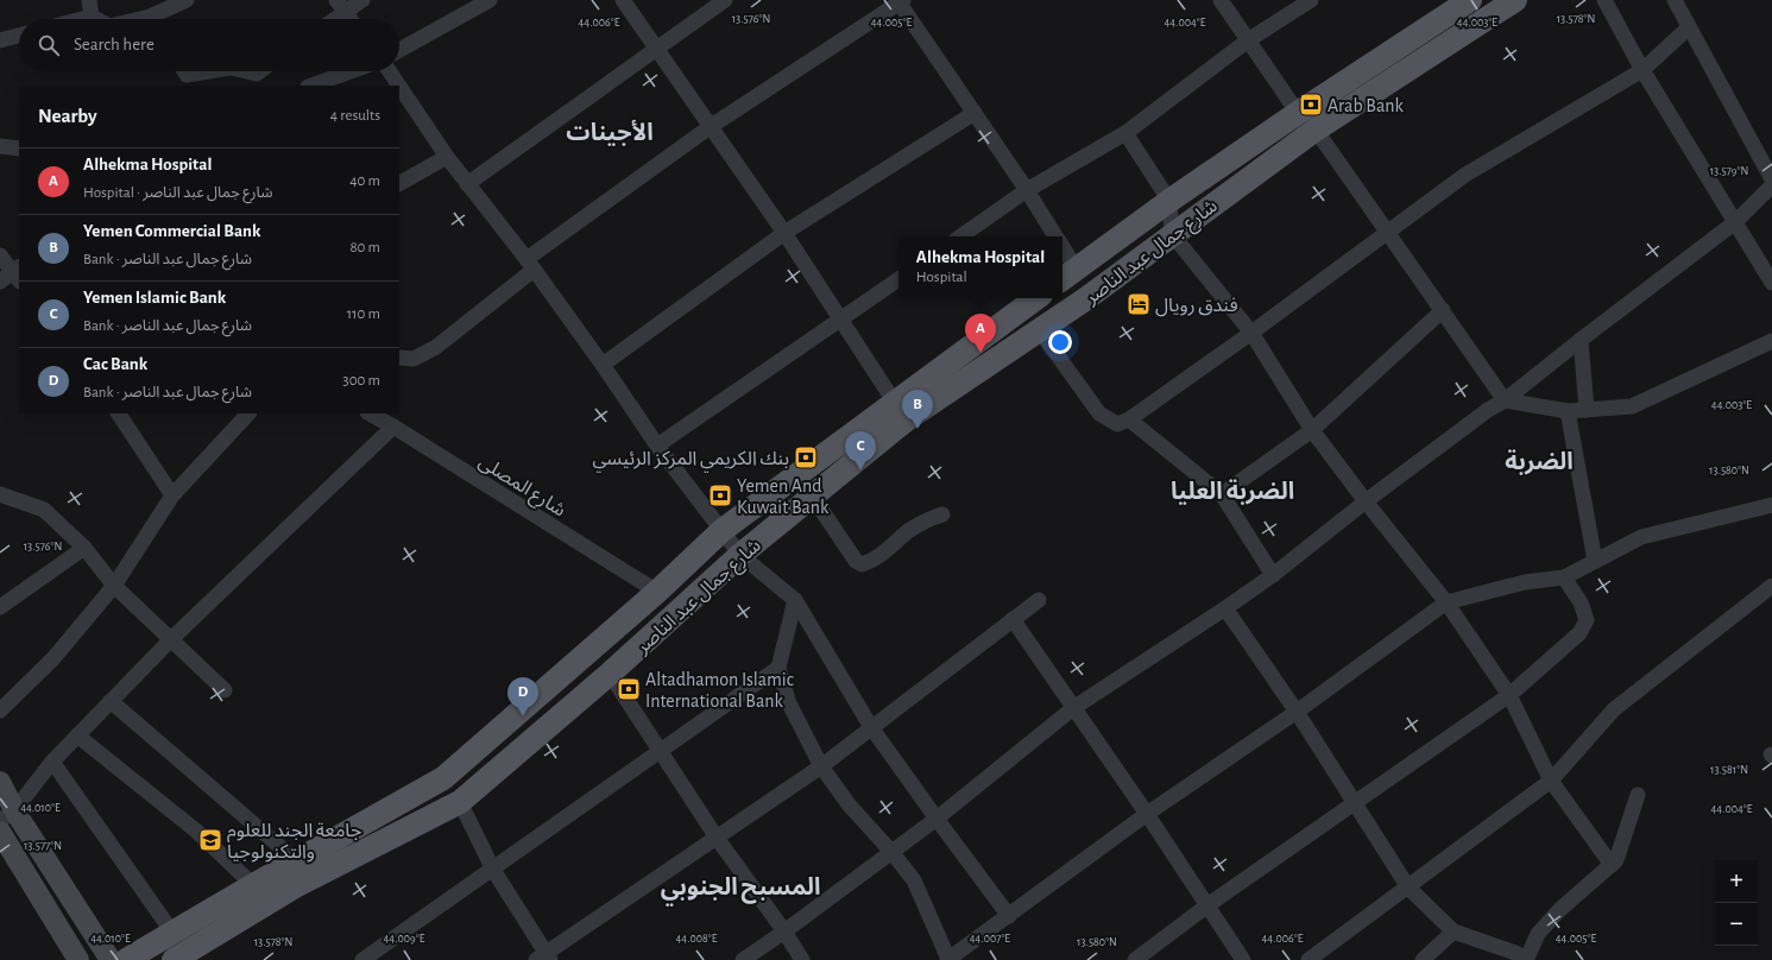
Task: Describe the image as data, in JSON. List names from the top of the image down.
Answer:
{
  "streets": {
    "main road": ["شارع جمال عبد الناصر"],
    "street": ["شارع المصلى"]
  },
  "crossings": [
    ["شارع جمال عبد الناصر", "شارع المصلى"]
  ],
  "districts": [
    "الأجينات",
    "الضربة",
    "الضربة العليا",
    "المسبح الجنوبي"
  ],
  "places": {
    "bank": [
      "Arab Bank",
      "بنك الكريمي المركز الرئيسي",
      "Yemen And Kuwait Bank",
      "Altadhamon Islamic International Bank"
    ],
    "hotel": ["فندق رويال"],
    "school or university": ["جامعة الجند للعلوم والتكنولوجيا"]
  },
  "page": {
    "search": "Search here",
    "heading": ["Nearby", "4 results"],
    "list": [
      {
        "mark": "A",
        "name": "Alhekma Hospital",
        "note": "Hospital · شارع جمال عبد الناصر",
        "value": "40 m"
      },
      {
        "mark": "B",
        "name": "Yemen Commercial Bank",
        "note": "Bank · شارع جمال عبد الناصر",
        "value": "80 m"
      },
      {
        "mark": "C",
        "name": "Yemen Islamic Bank",
        "note": "Bank · شارع جمال عبد الناصر",
        "value": "110 m"
      },
      {
        "mark": "D",
        "name": "Cac Bank",
        "note": "Bank · شارع جمال عبد الناصر",
        "value": "300 m"
      }
    ],
    "popup": ["Alhekma Hospital", "Hospital"],
    "pins": [
      "A",
      "B",
      "C",
      "D"
    ],
    "map_buttons": ["+", "−"]
  },
  "coordinates": [
    "13.576°N",
    "13.578°N",
    "44.006°E",
    "44.005°E",
    "44.004°E",
    "44.003°E",
    "13.579°N",
    "13.580°N",
    "13.581°N",
    "44.010°E",
    "13.577°N",
    "44.009°E",
    "44.008°E",
    "44.007°E"
  ]
}
